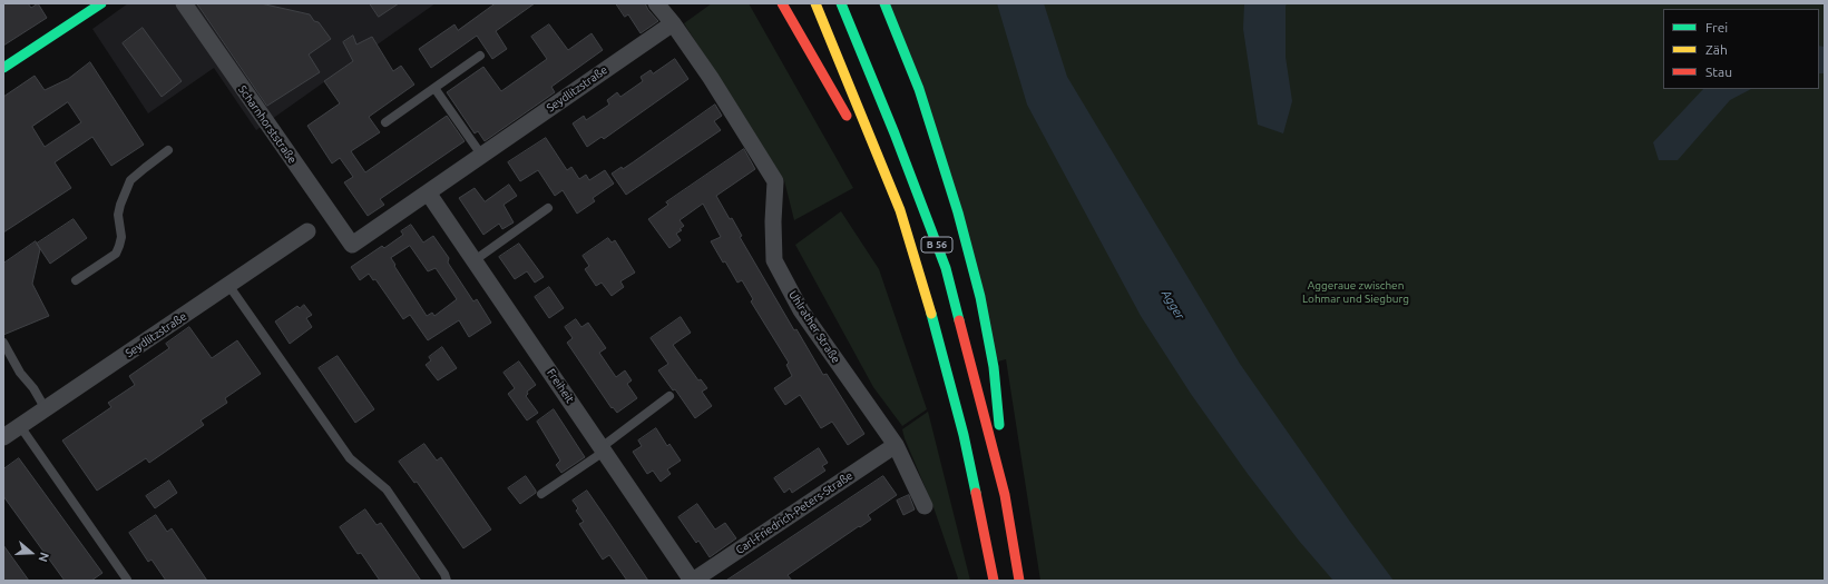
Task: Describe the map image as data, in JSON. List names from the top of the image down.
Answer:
{
  "streets": {
    "main road": ["B 56"],
    "street": [
      "Seydlitzstraße",
      "Scharnhorststraße",
      "Uhlrather Straße",
      "Freiheit",
      "Carl-Friedrich-Peters-Straße"
    ]
  },
  "crossings": [
    ["Seydlitzstraße", "Scharnhorststraße"],
    ["Seydlitzstraße", "Uhlrather Straße"],
    ["Seydlitzstraße", "Freiheit"],
    ["Uhlrather Straße", "Carl-Friedrich-Peters-Straße"],
    ["Freiheit", "Carl-Friedrich-Peters-Straße"]
  ],
  "water": ["Agger"],
  "parks": ["Aggeraue zwischen Lohmar und Siegburg"],
  "legend": ["Frei", "Zäh", "Stau"],
  "north": "right"
}
